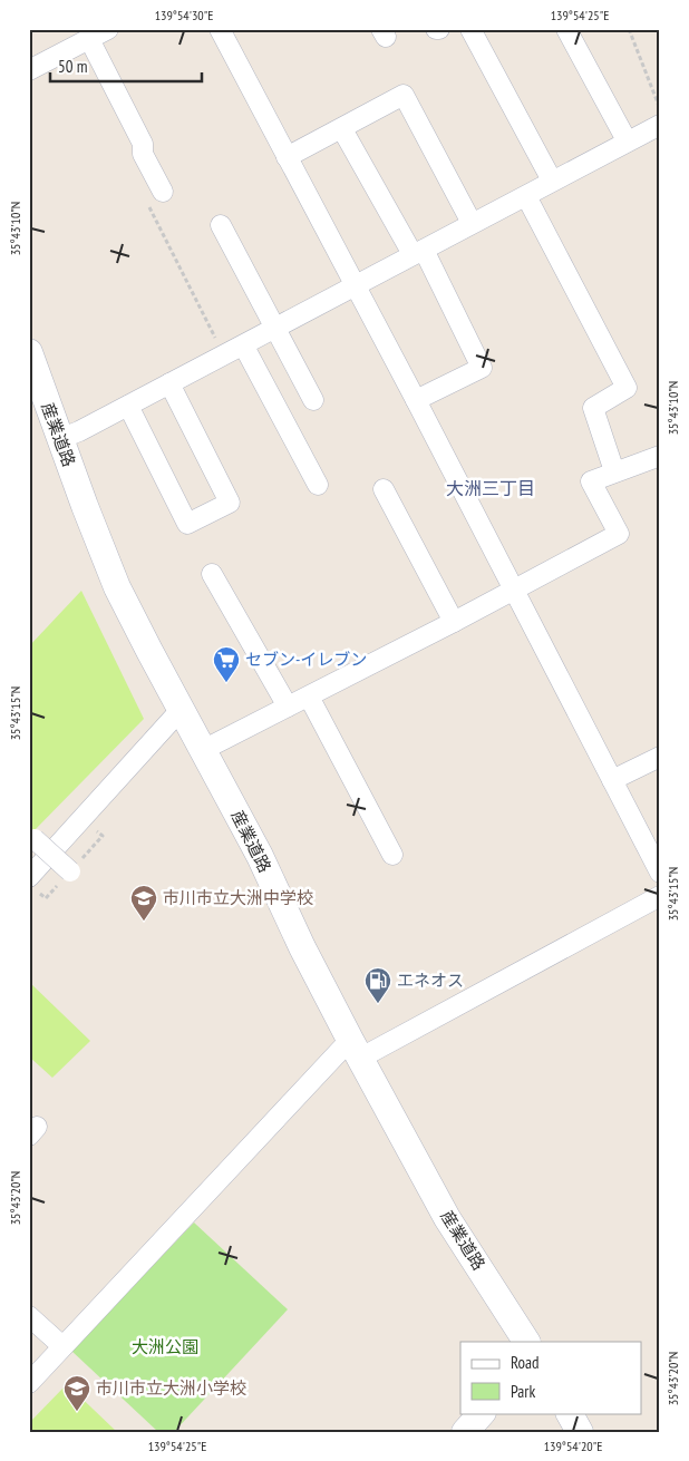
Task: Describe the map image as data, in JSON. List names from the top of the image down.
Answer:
{
  "streets": {
    "main road": ["産業道路"]
  },
  "districts": ["大洲三丁目"],
  "parks": ["大洲公園"],
  "places": {
    "supermarket": ["セブン-イレブン"],
    "school or university": ["市川市立大洲中学校", "市川市立大洲小学校"],
    "fuel station": ["エネオス"]
  },
  "legend": ["Road", "Park"],
  "scale_bar": "50 m",
  "coordinates": [
    "139°54'30\"E",
    "139°54'25\"E",
    "35°43'10\"N",
    "35°43'15\"N",
    "35°43'20\"N",
    "139°54'20\"E"
  ]
}
